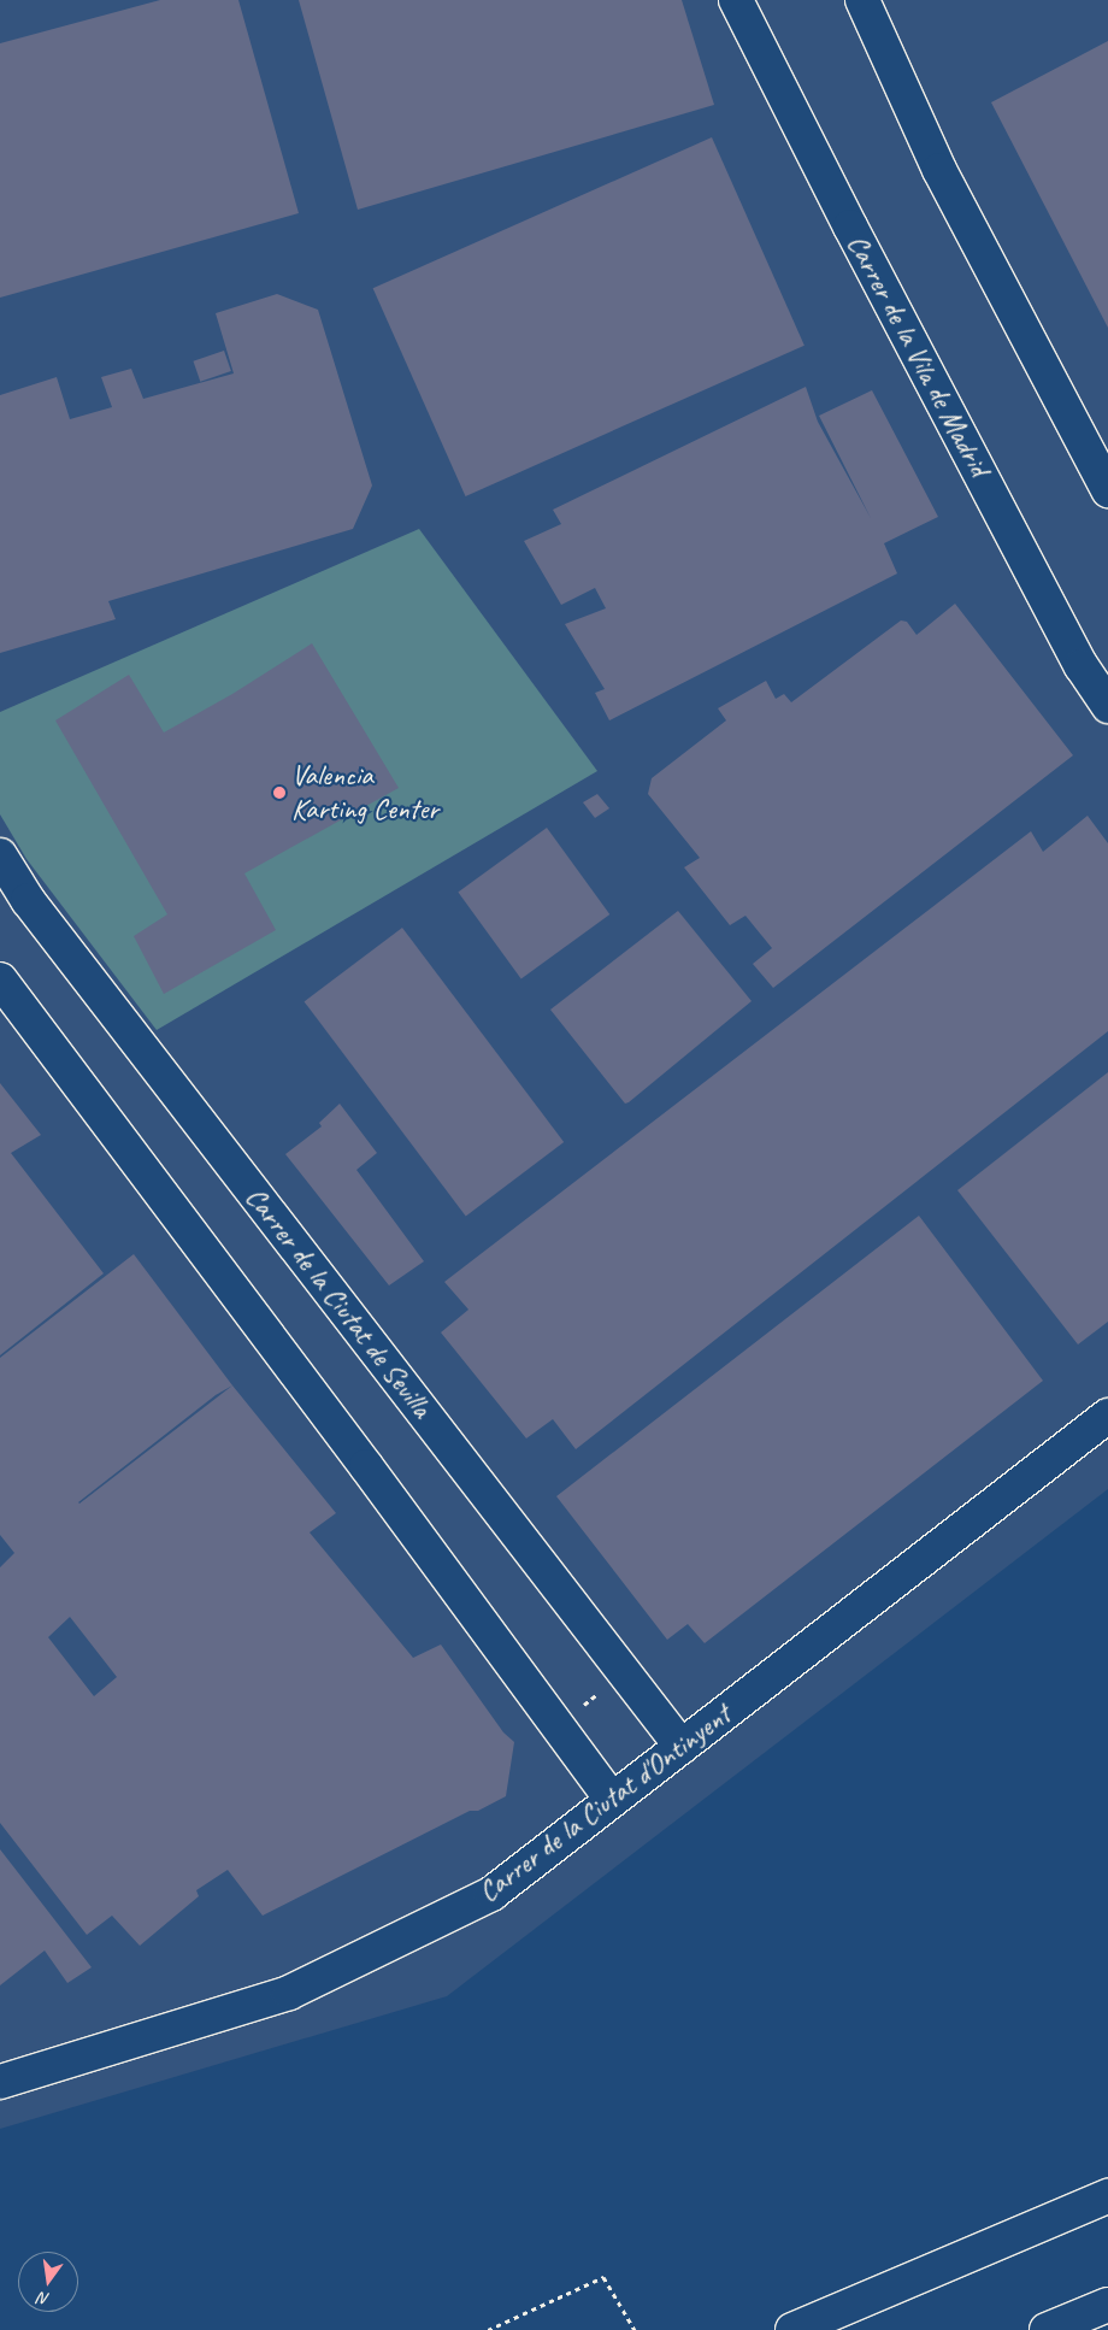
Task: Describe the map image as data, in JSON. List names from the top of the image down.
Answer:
{
  "streets": {
    "main road": ["Carrer de la Vila de Madrid", "Carrer de la Ciutat de Sevilla", "Carrer de la Ciutat d'Ontinyent"]
  },
  "crossings": [
    ["Carrer de la Ciutat de Sevilla", "Carrer de la Ciutat d'Ontinyent"]
  ],
  "places": ["Valencia Karting Center"],
  "north": "bottom"
}
